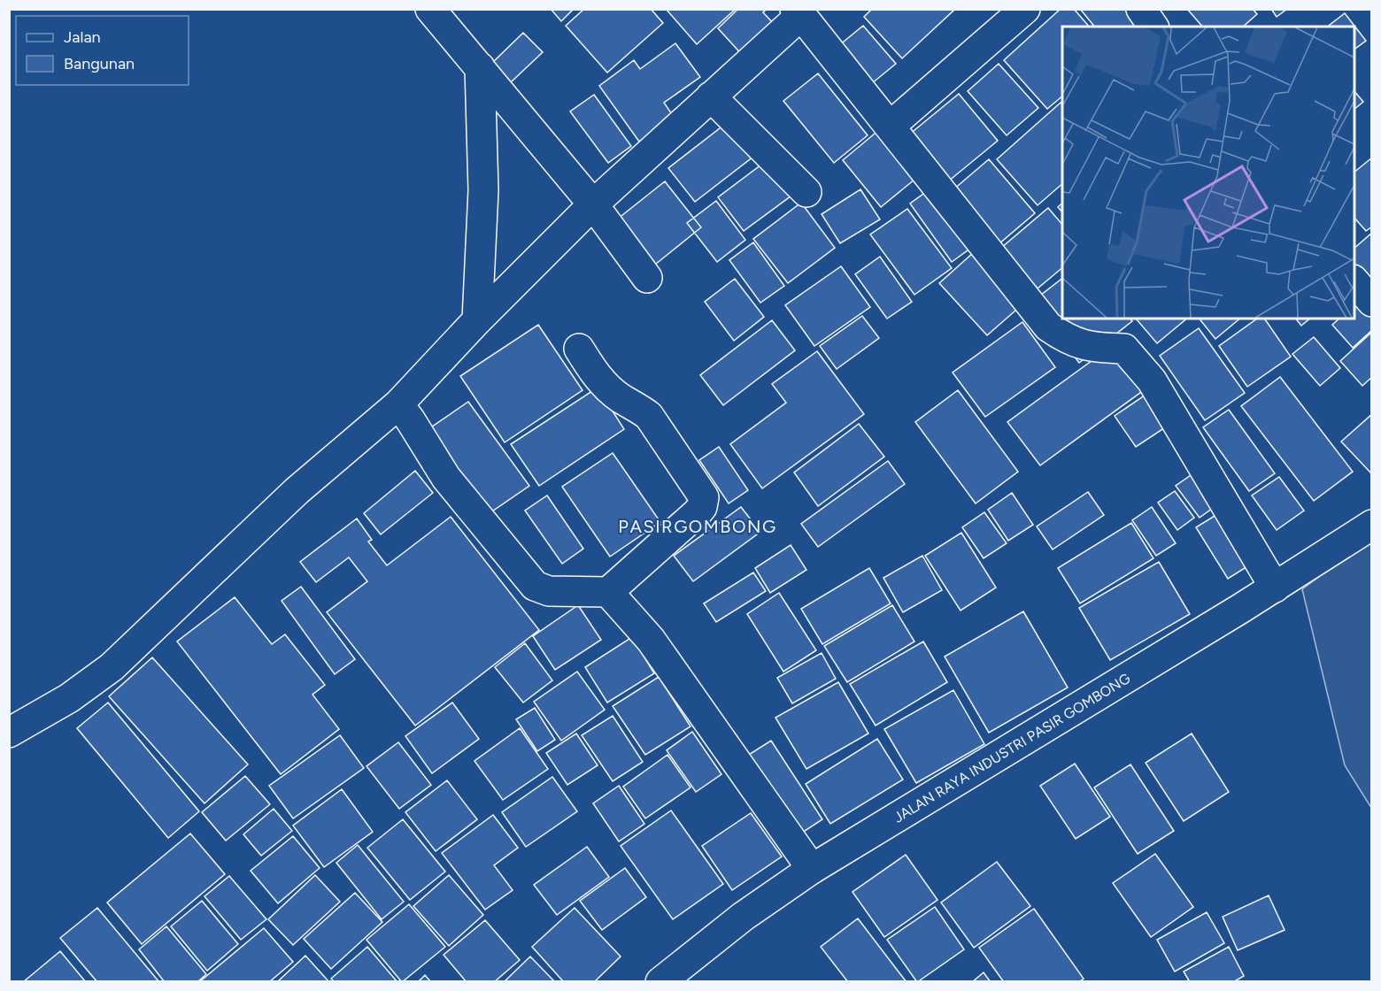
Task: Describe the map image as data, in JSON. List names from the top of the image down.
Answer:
{
  "streets": {
    "street": ["JALAN RAYA INDUSTRI PASIR GOMBONG"]
  },
  "districts": ["PASIRGOMBONG"],
  "legend": ["Jalan", "Bangunan"]
}
